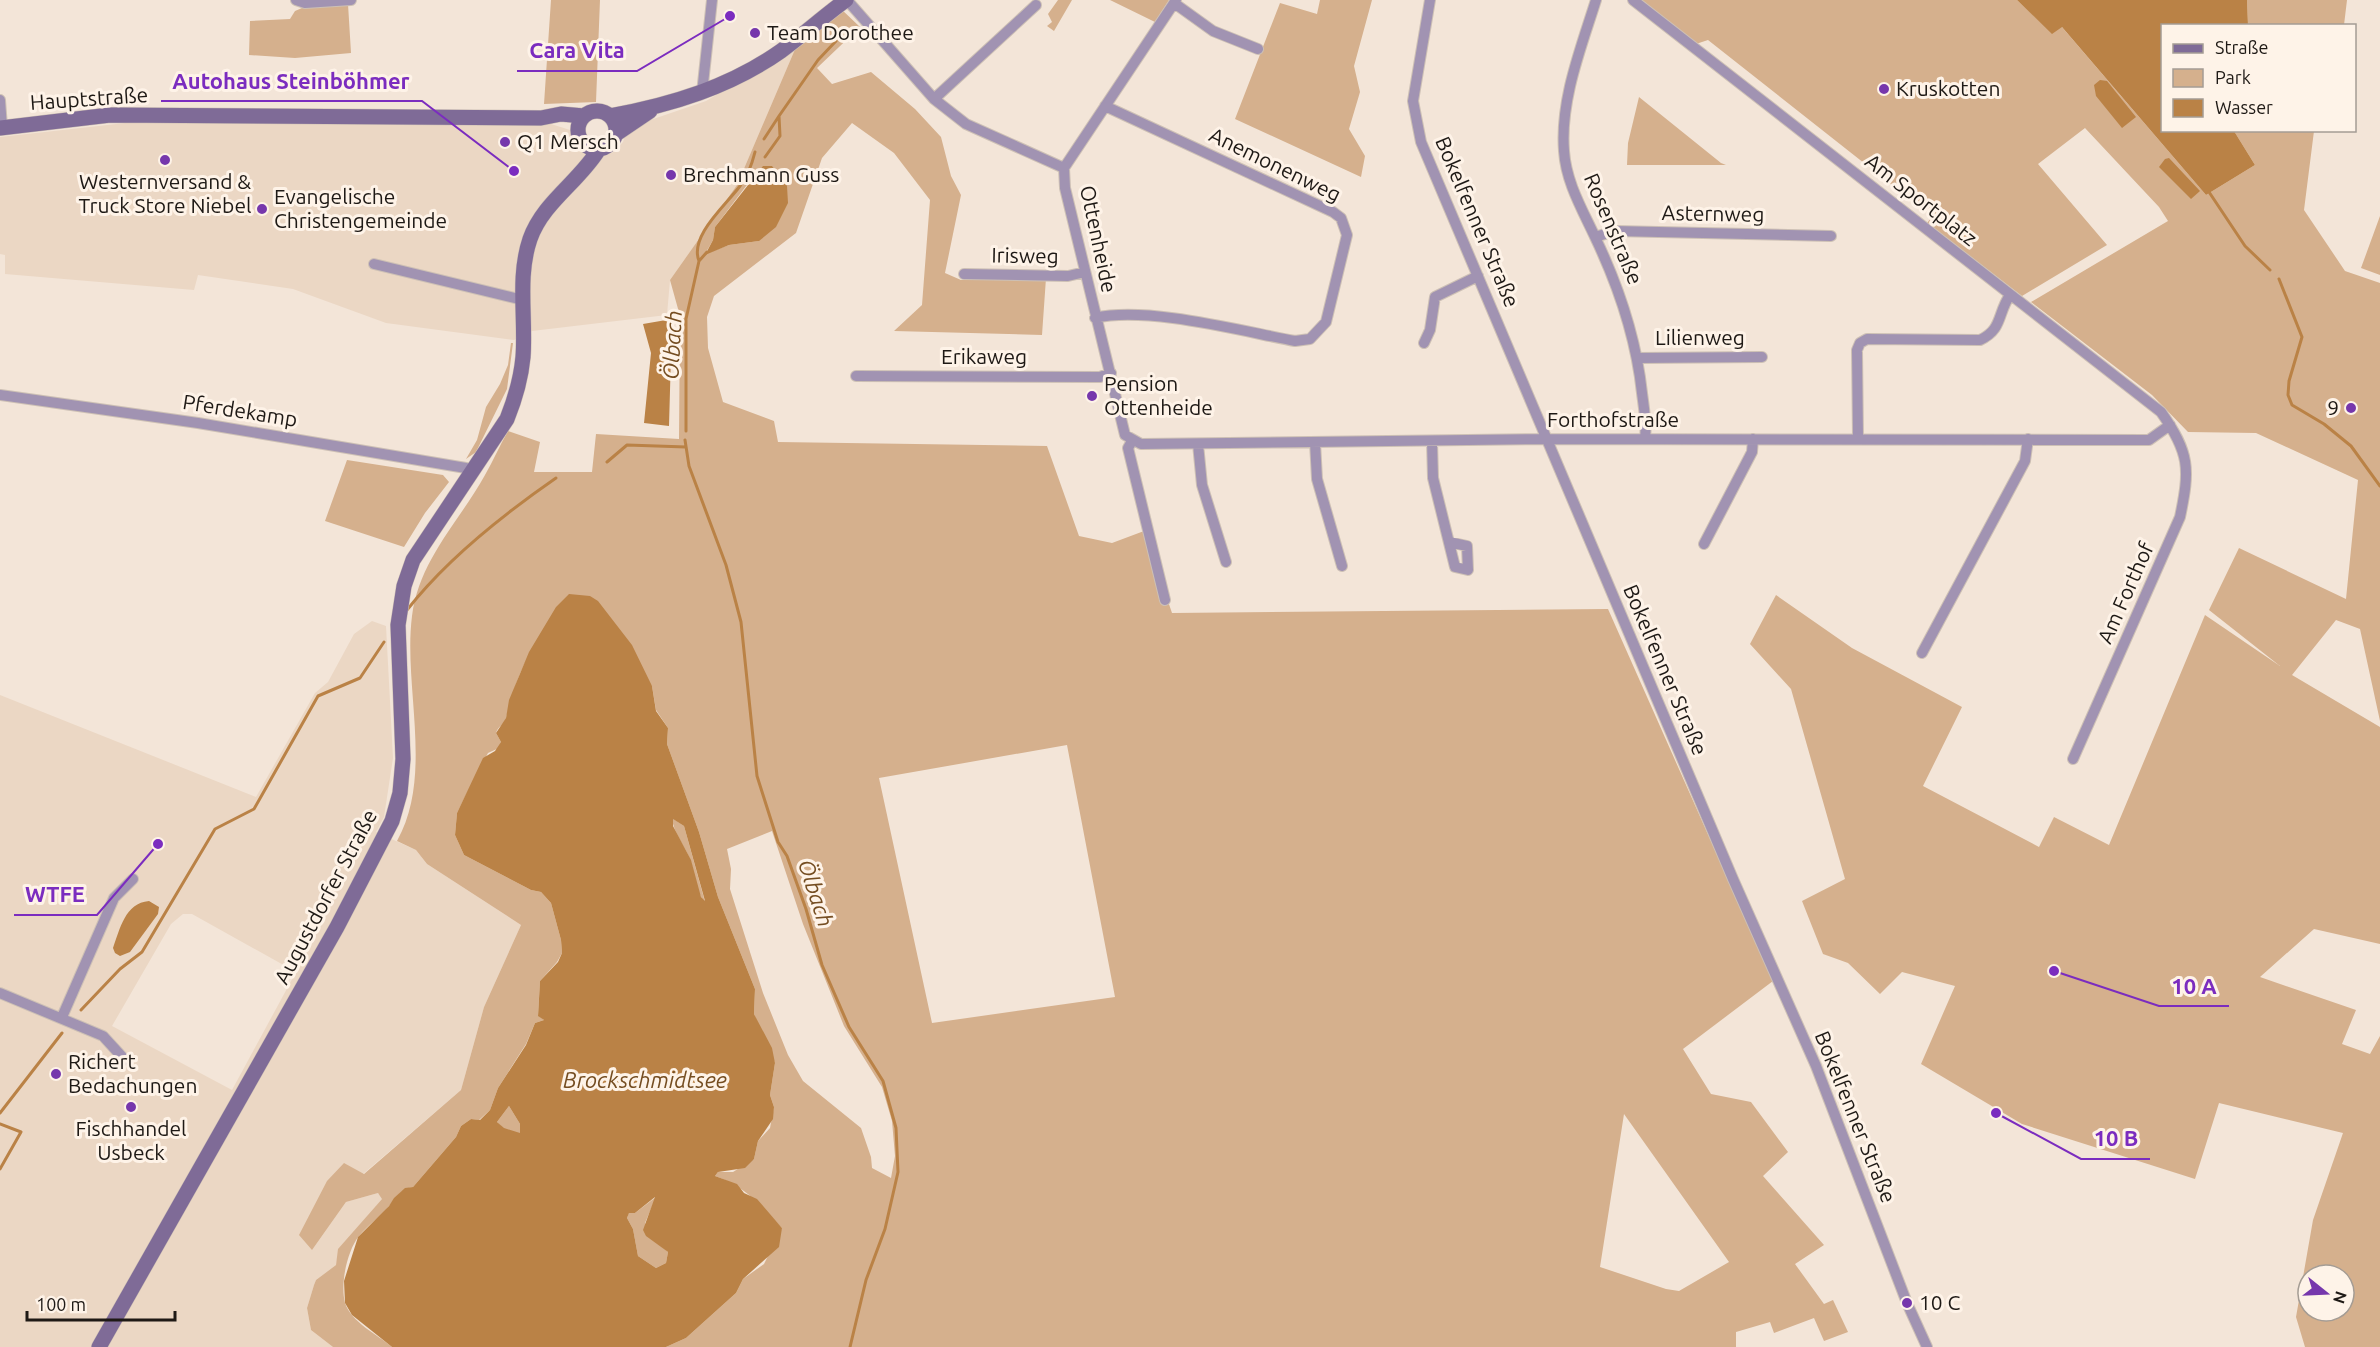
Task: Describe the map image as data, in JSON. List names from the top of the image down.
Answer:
{
  "streets": {
    "main road": ["Hauptstraße", "Augustdorfer Straße"],
    "street": [
      "Anemonenweg",
      "Am Sportplatz",
      "Asternweg",
      "Bokelfenner Straße",
      "Rosenstraße",
      "Ottenheide",
      "Irisweg",
      "Lilienweg",
      "Erikaweg",
      "Pferdekamp",
      "Forthofstraße",
      "Am Forthof"
    ]
  },
  "crossings": [
    ["Hauptstraße", "Augustdorfer Straße"],
    ["Anemonenweg", "Ottenheide"],
    ["Am Sportplatz", "Forthofstraße"],
    ["Am Sportplatz", "Am Forthof"],
    ["Asternweg", "Rosenstraße"],
    ["Bokelfenner Straße", "Forthofstraße"],
    ["Rosenstraße", "Lilienweg"],
    ["Rosenstraße", "Forthofstraße"],
    ["Ottenheide", "Irisweg"],
    ["Ottenheide", "Erikaweg"],
    ["Pferdekamp", "Augustdorfer Straße"]
  ],
  "water": ["Ölbach", "Brockschmidtsee"],
  "places": [
    "Cara Vita",
    "Team Dorothee",
    "Kruskotten",
    "Q1 Mersch",
    "Westernversand & Truck Store Niebel",
    "Autohaus Steinböhmer",
    "Brechmann Guss",
    "Evangelische Christengemeinde",
    "Pension Ottenheide",
    "9",
    "WTFE",
    "10 A",
    "Richert Bedachungen",
    "Fischhandel Usbeck",
    "10 B",
    "10 C"
  ],
  "legend": ["Straße", "Park", "Wasser"],
  "scale_bar": "100 m",
  "north": "right"
}
